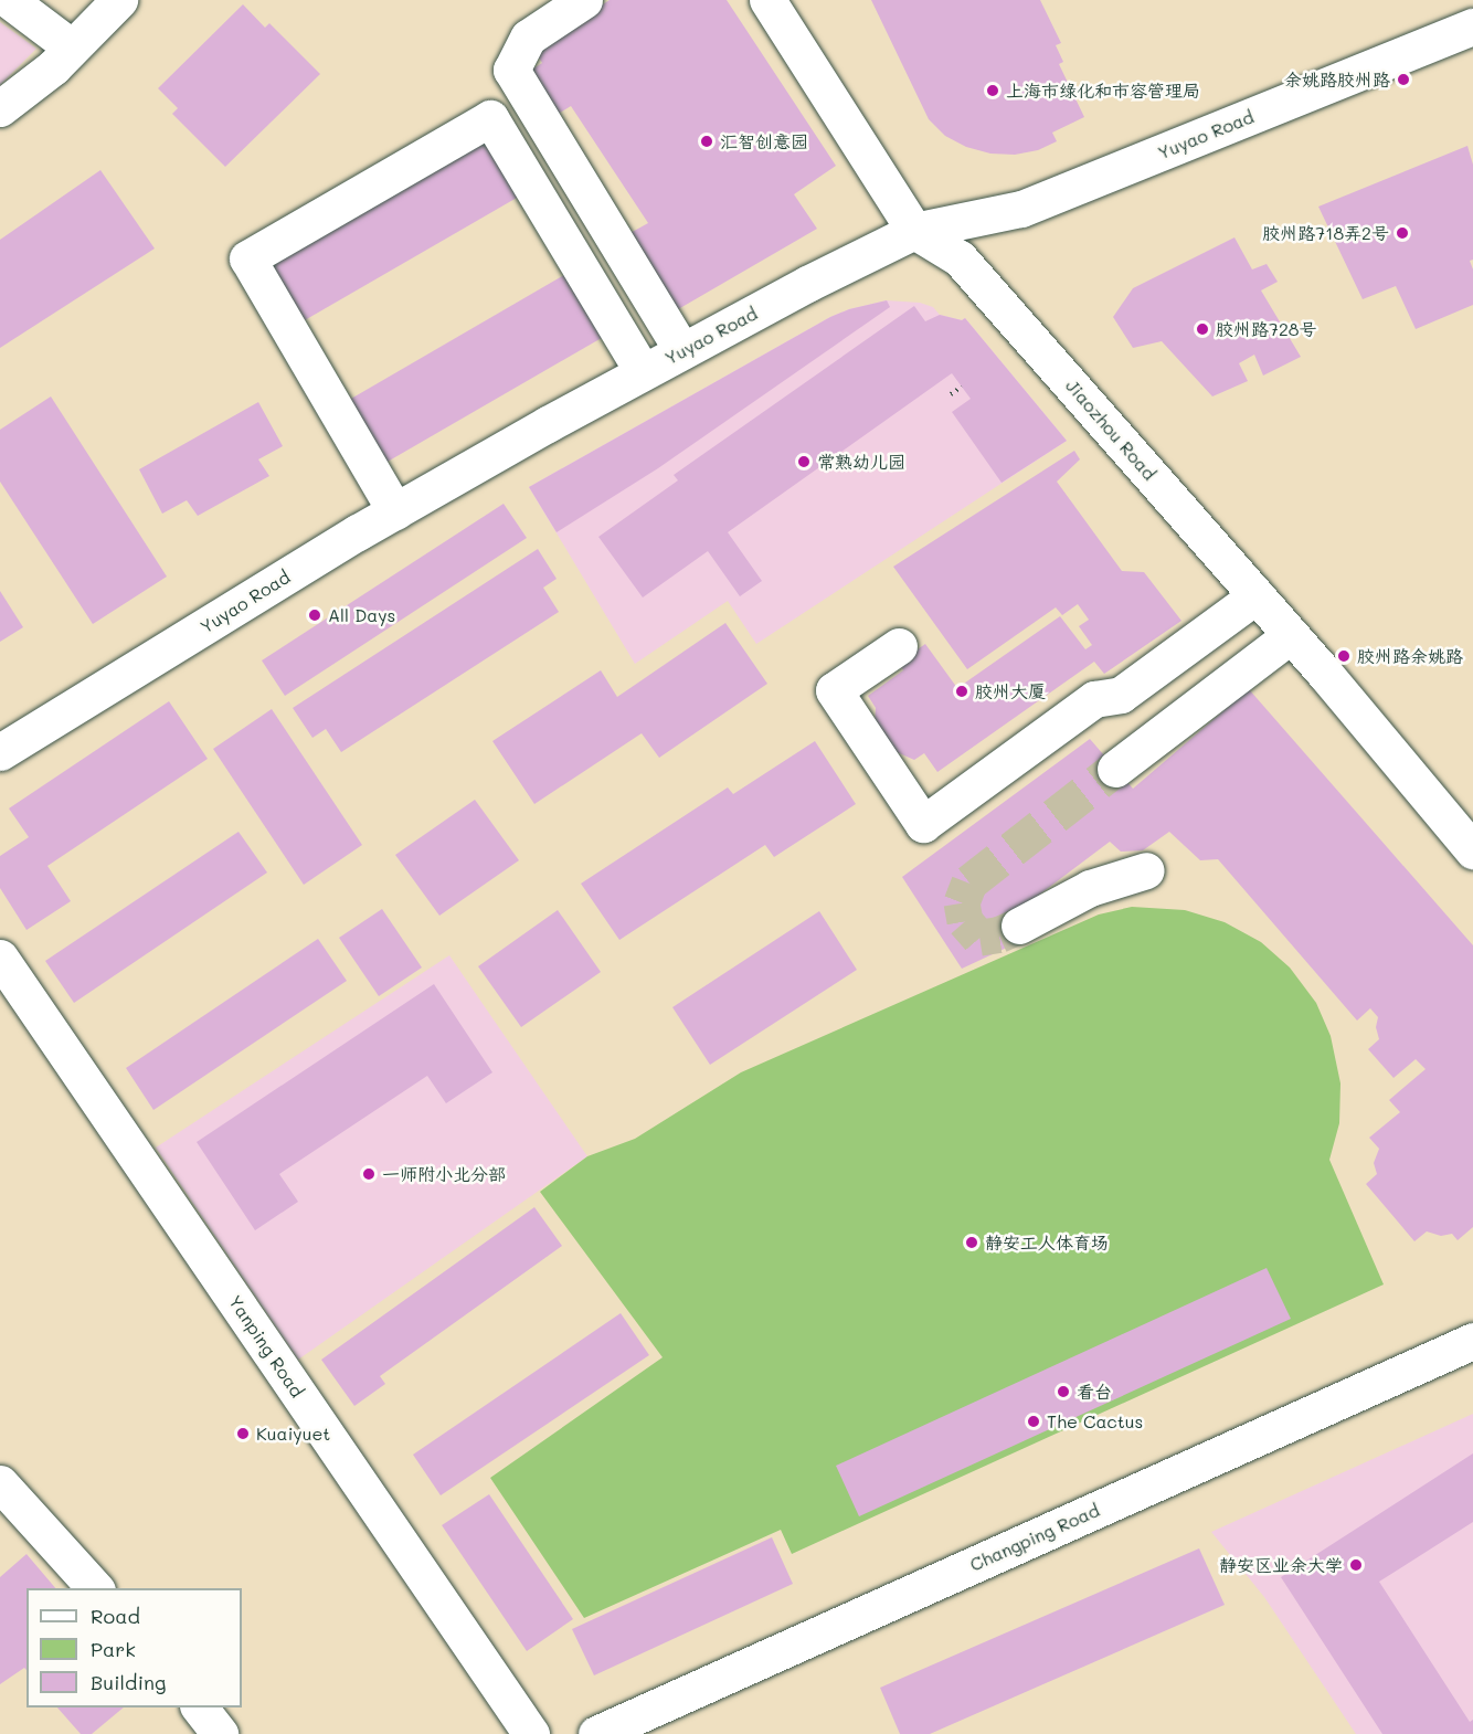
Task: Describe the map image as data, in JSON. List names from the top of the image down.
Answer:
{
  "streets": {
    "street": [
      "Yuyao Road",
      "Jiaozhou Road",
      "Yanping Road",
      "Changping Road"
    ]
  },
  "crossings": [
    ["Yuyao Road", "Jiaozhou Road"]
  ],
  "places": [
    "余姚路胶州路",
    "上海市绿化和市容管理局",
    "汇智创意园",
    "胶州路718弄2号",
    "胶州路728号",
    "常熟幼儿园",
    "All Days",
    "胶州路余姚路",
    "胶州大厦",
    "一师附小北分部",
    "静安工人体育场",
    "看台",
    "The Cactus",
    "Kuaiyuet",
    "静安区业余大学"
  ],
  "legend": ["Road", "Park", "Building"]
}
